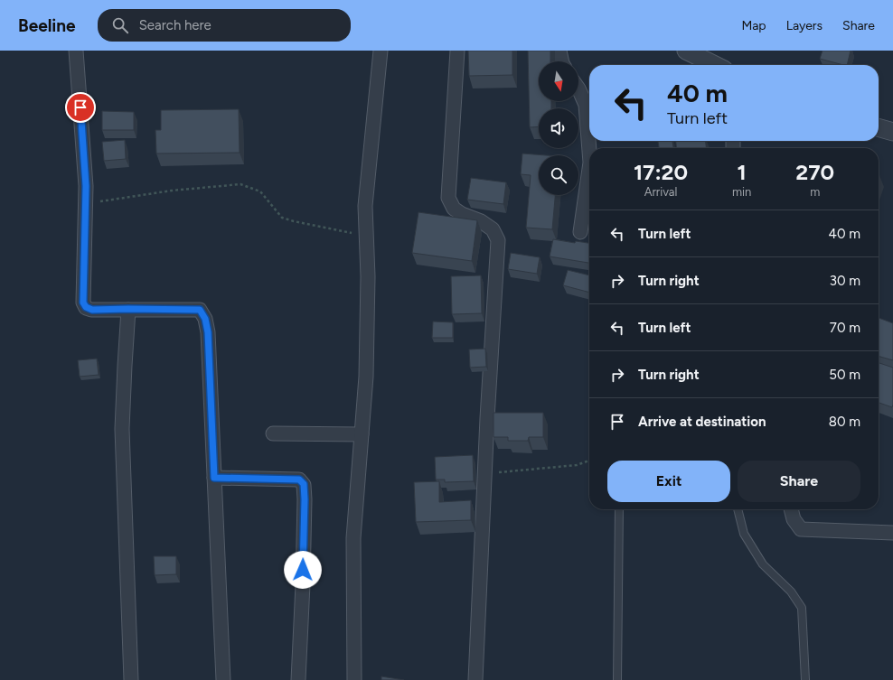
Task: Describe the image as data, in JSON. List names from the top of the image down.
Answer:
{
  "north": "bottom",
  "page": {
    "header": "Beeline",
    "search": "Search here",
    "nav": ["Map", "Layers", "Share"],
    "turn": ["40 m", "Turn left"],
    "eta": [
      "17:20",
      "Arrival",
      "1",
      "min",
      "270",
      "m"
    ],
    "list": [
      {
        "name": "Turn left",
        "value": "40 m"
      },
      {
        "name": "Turn right",
        "value": "30 m"
      },
      {
        "name": "Turn left",
        "value": "70 m"
      },
      {
        "name": "Turn right",
        "value": "50 m"
      },
      {
        "name": "Arrive at destination",
        "value": "80 m"
      }
    ],
    "buttons": ["Exit", "Share"]
  }
}
